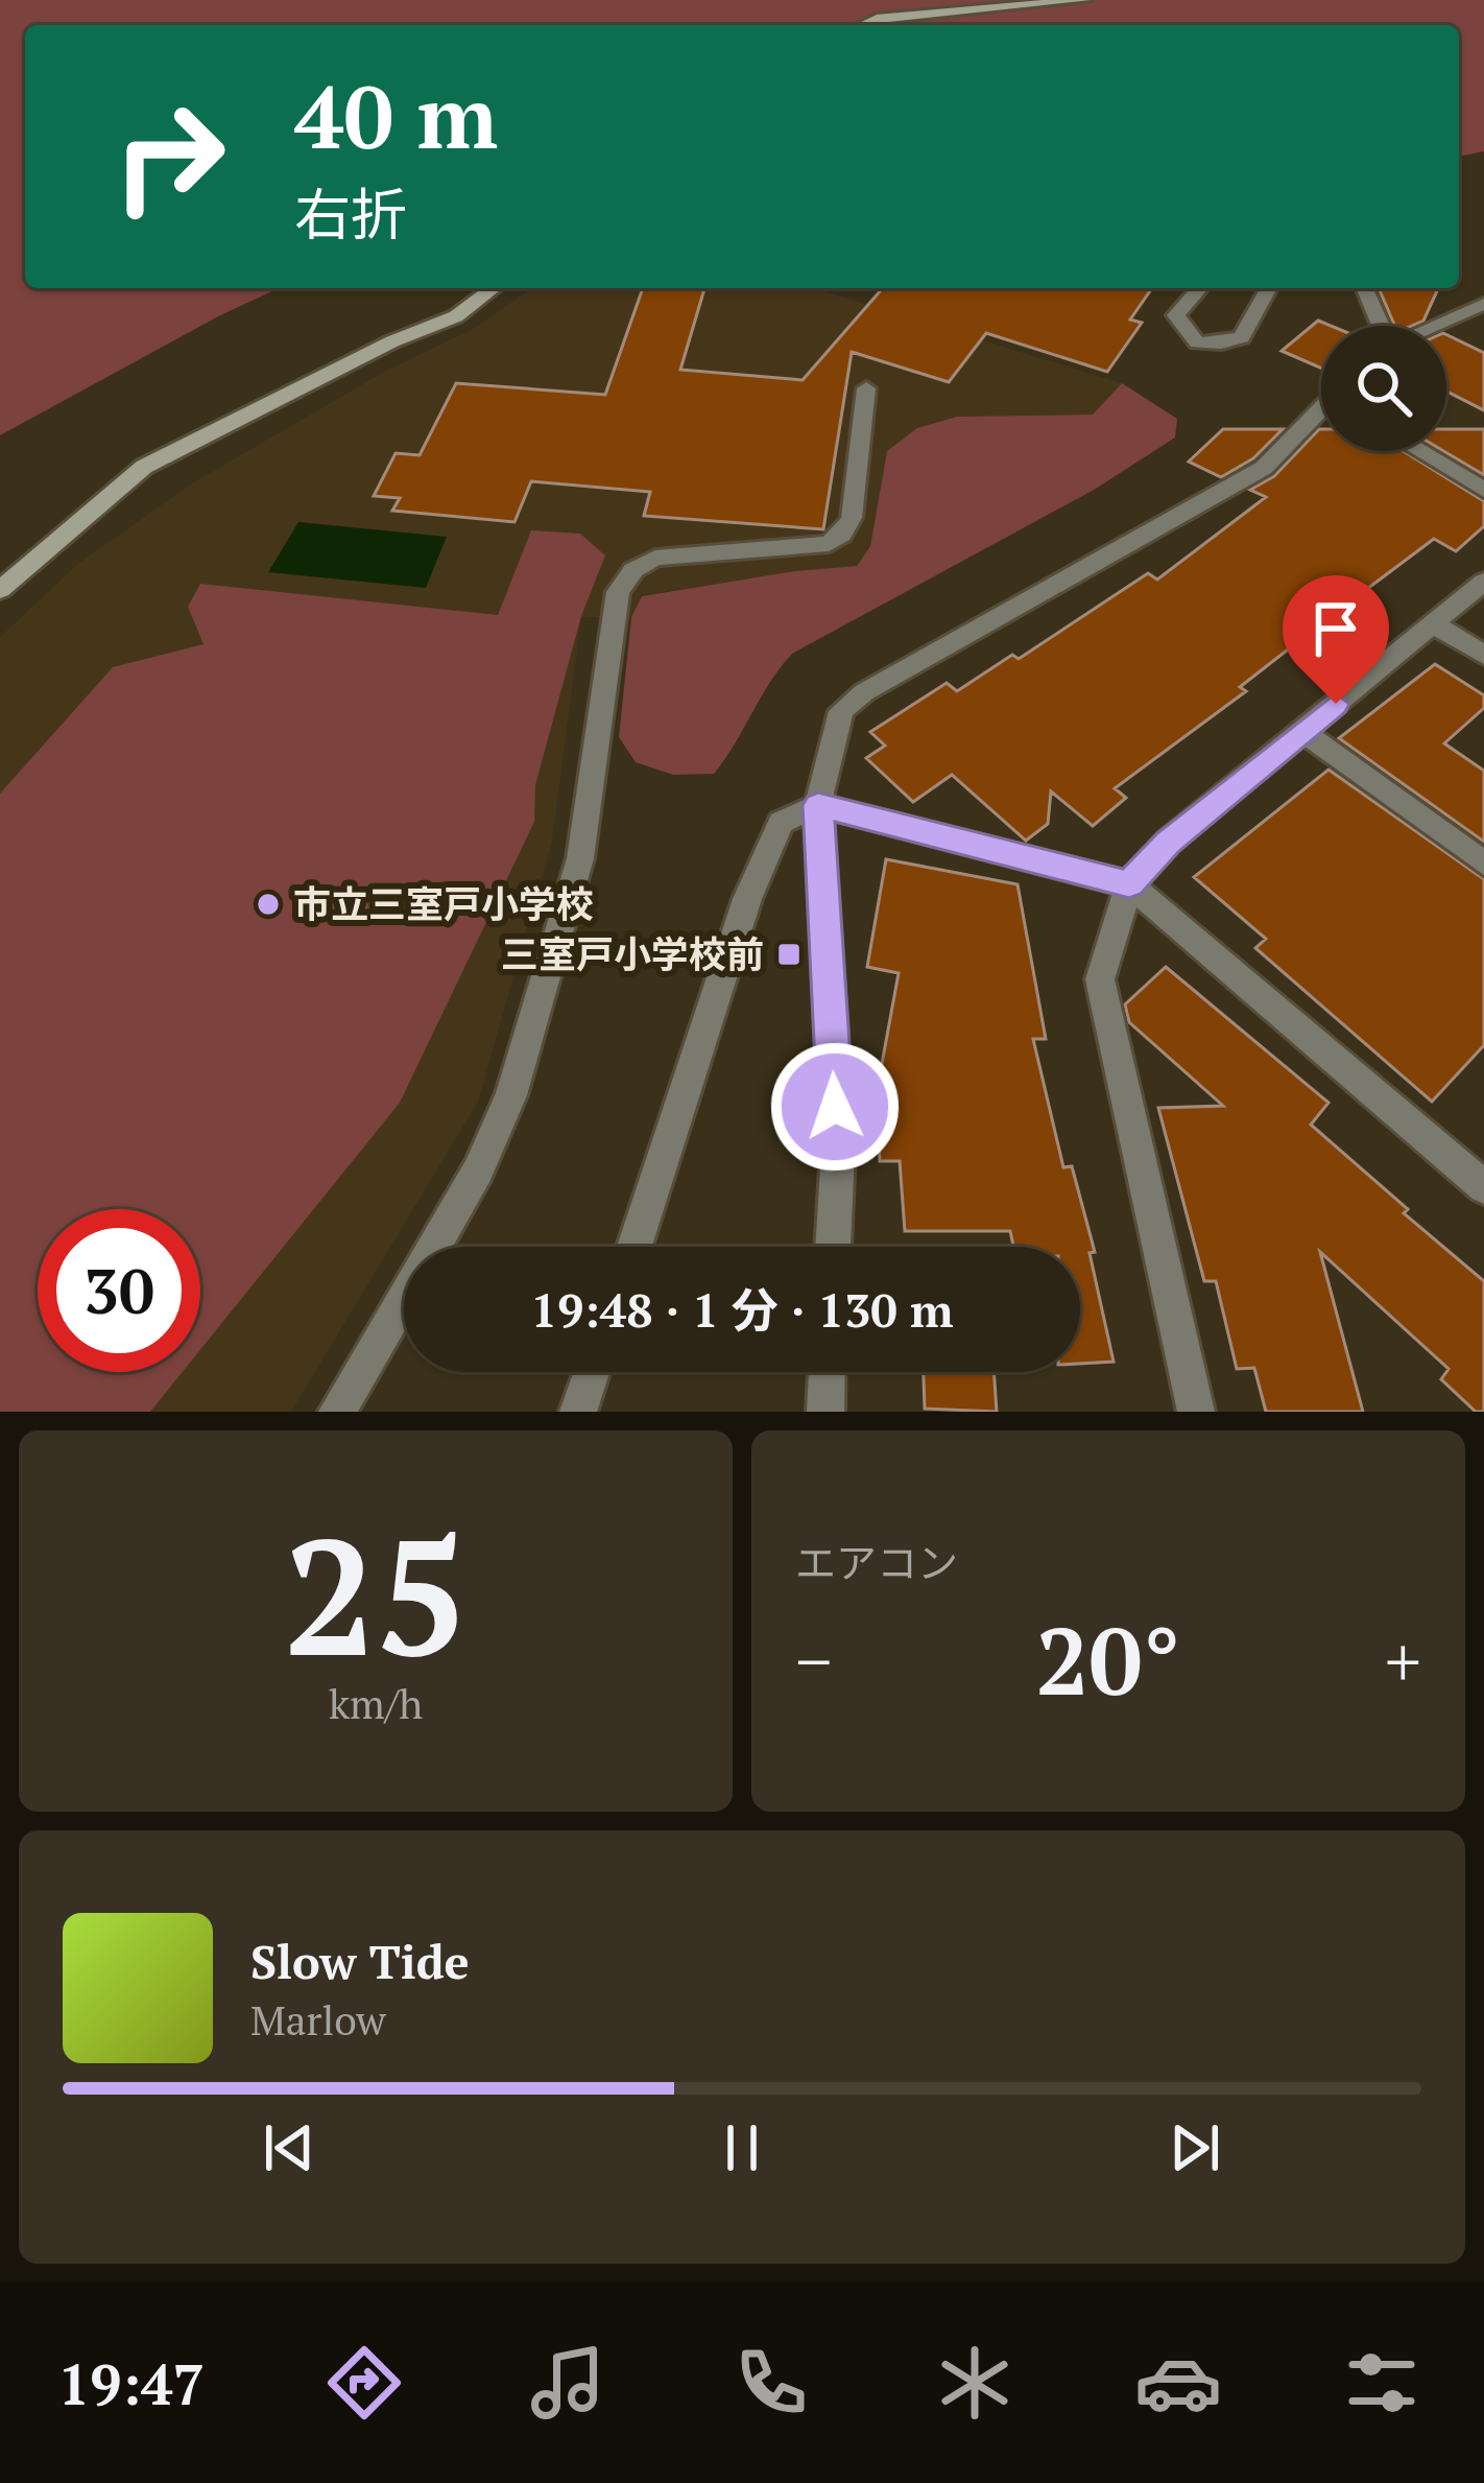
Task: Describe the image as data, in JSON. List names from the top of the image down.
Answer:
{
  "places": {
    "other": ["市立三室戸小学校"],
    "transit": ["三室戸小学校前"]
  },
  "page": {
    "turn": ["40 m", "右折"],
    "limit": "30",
    "trip": "19:48 · 1 分 · 130 m",
    "tile": [
      ["25", "km/h"],
      "エアコン"
    ],
    "heat": ["−", "20°", "+"],
    "song": ["Slow Tide", "Marlow"],
    "tabs": "19:47"
  }
}
